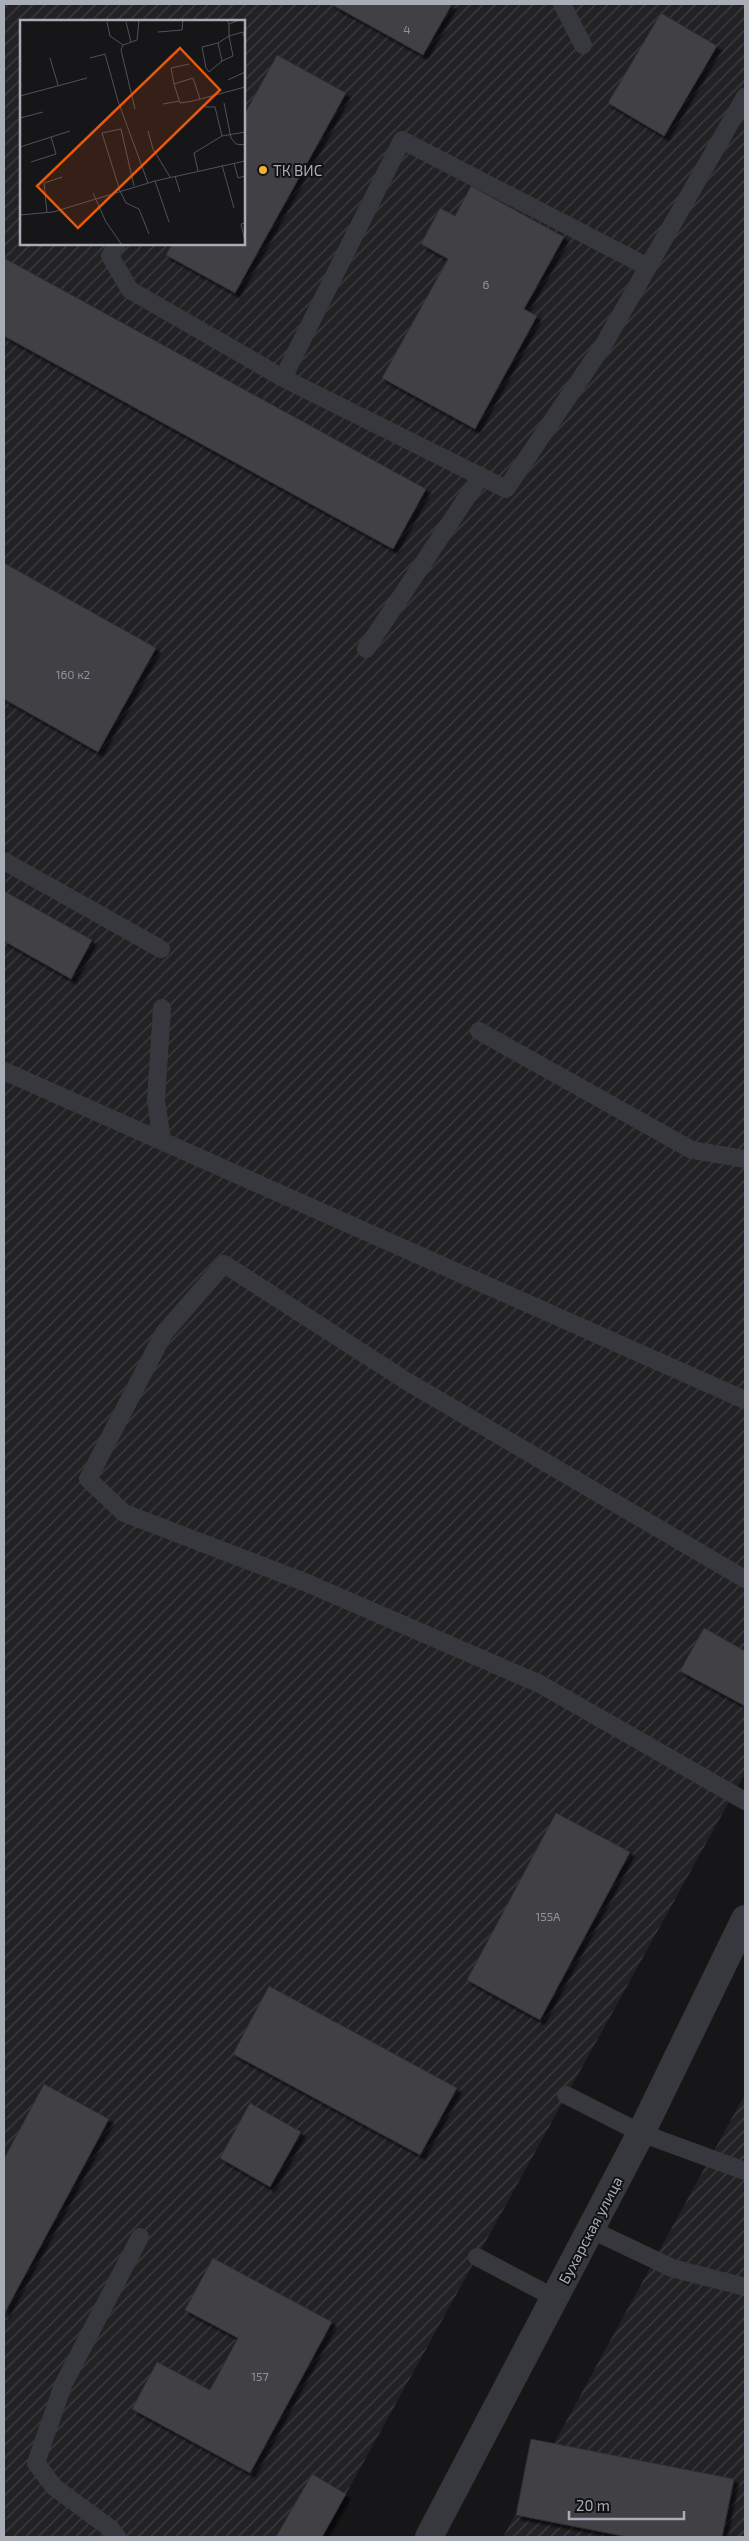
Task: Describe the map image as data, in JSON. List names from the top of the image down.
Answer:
{
  "streets": {
    "street": ["Бухарская улица"]
  },
  "places": ["ТК ВИС"],
  "house_numbers": [
    "4",
    "6",
    "160 к2",
    "155А",
    "157"
  ],
  "scale_bar": "20 m"
}
